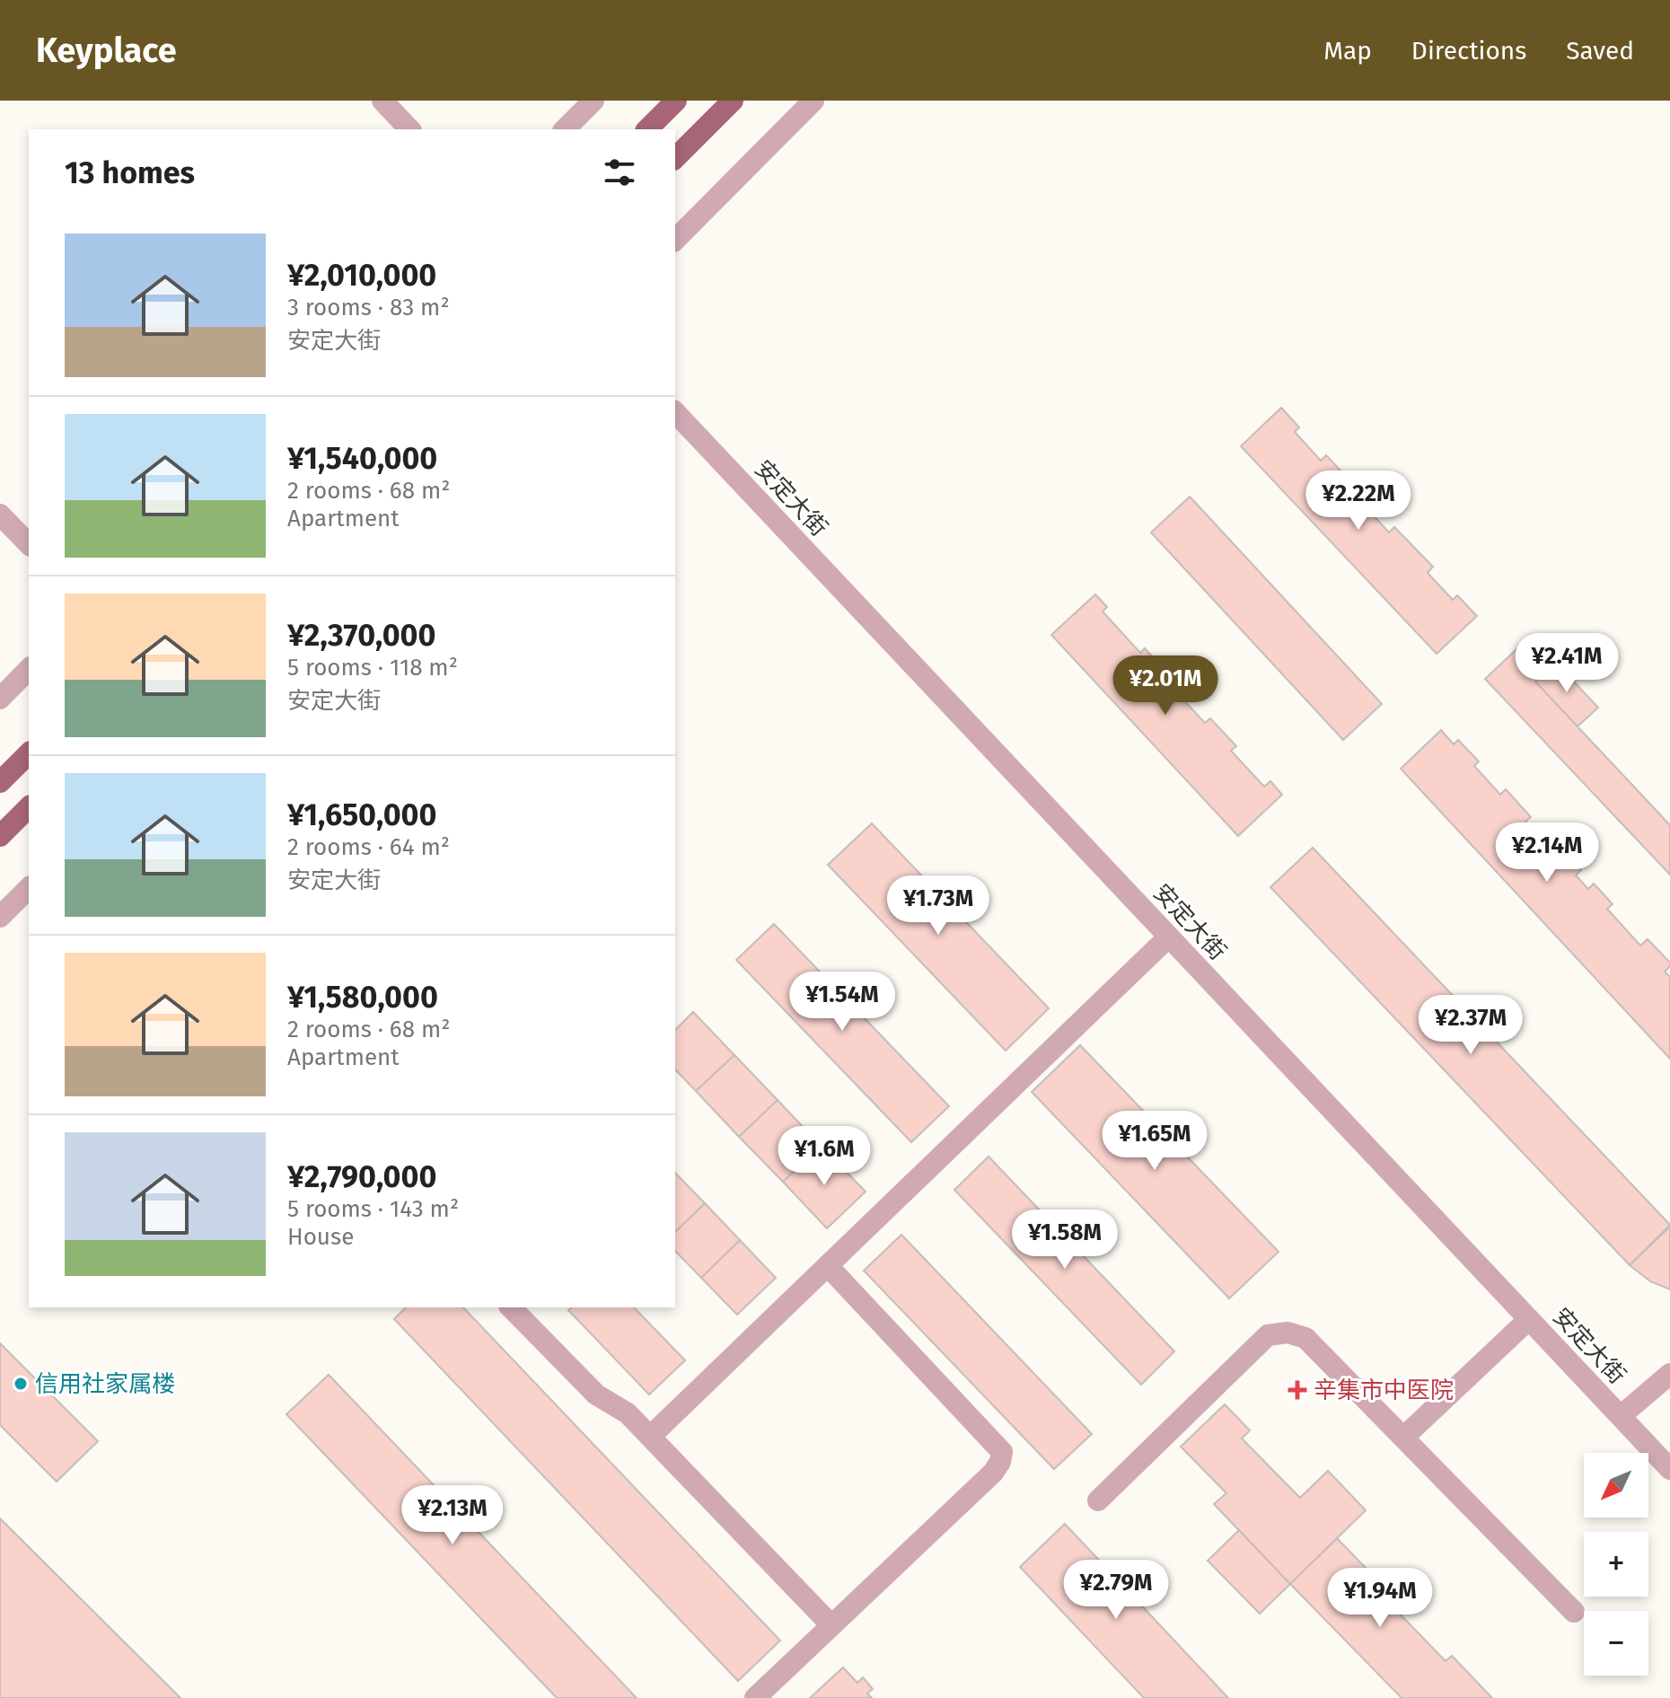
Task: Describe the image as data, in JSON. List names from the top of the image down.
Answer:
{
  "streets": {
    "street": ["安定大街"]
  },
  "places": {
    "other": ["信用社家属楼"],
    "health": ["辛集市中医院"]
  },
  "north": "bottom left",
  "page": {
    "header": "Keyplace",
    "nav": ["Map", "Directions", "Saved"],
    "heading": "13 homes",
    "list": [
      {
        "name": "¥2,010,000",
        "note": "3 rooms · 83 m² · 安定大街"
      },
      {
        "name": "¥1,540,000",
        "note": "2 rooms · 68 m² · Apartment"
      },
      {
        "name": "¥2,370,000",
        "note": "5 rooms · 118 m² · 安定大街"
      },
      {
        "name": "¥1,650,000",
        "note": "2 rooms · 64 m² · 安定大街"
      },
      {
        "name": "¥1,580,000",
        "note": "2 rooms · 68 m² · Apartment"
      },
      {
        "name": "¥2,790,000",
        "note": "5 rooms · 143 m² · House"
      }
    ],
    "price": [
      "¥2.22M",
      "¥2.41M",
      "¥2.01M",
      "¥2.14M",
      "¥1.73M",
      "¥1.54M",
      "¥2.37M",
      "¥1.65M",
      "¥1.6M",
      "¥1.58M",
      "¥2.13M",
      "¥2.79M",
      "¥1.94M"
    ],
    "map_buttons": ["+", "−"]
  }
}
